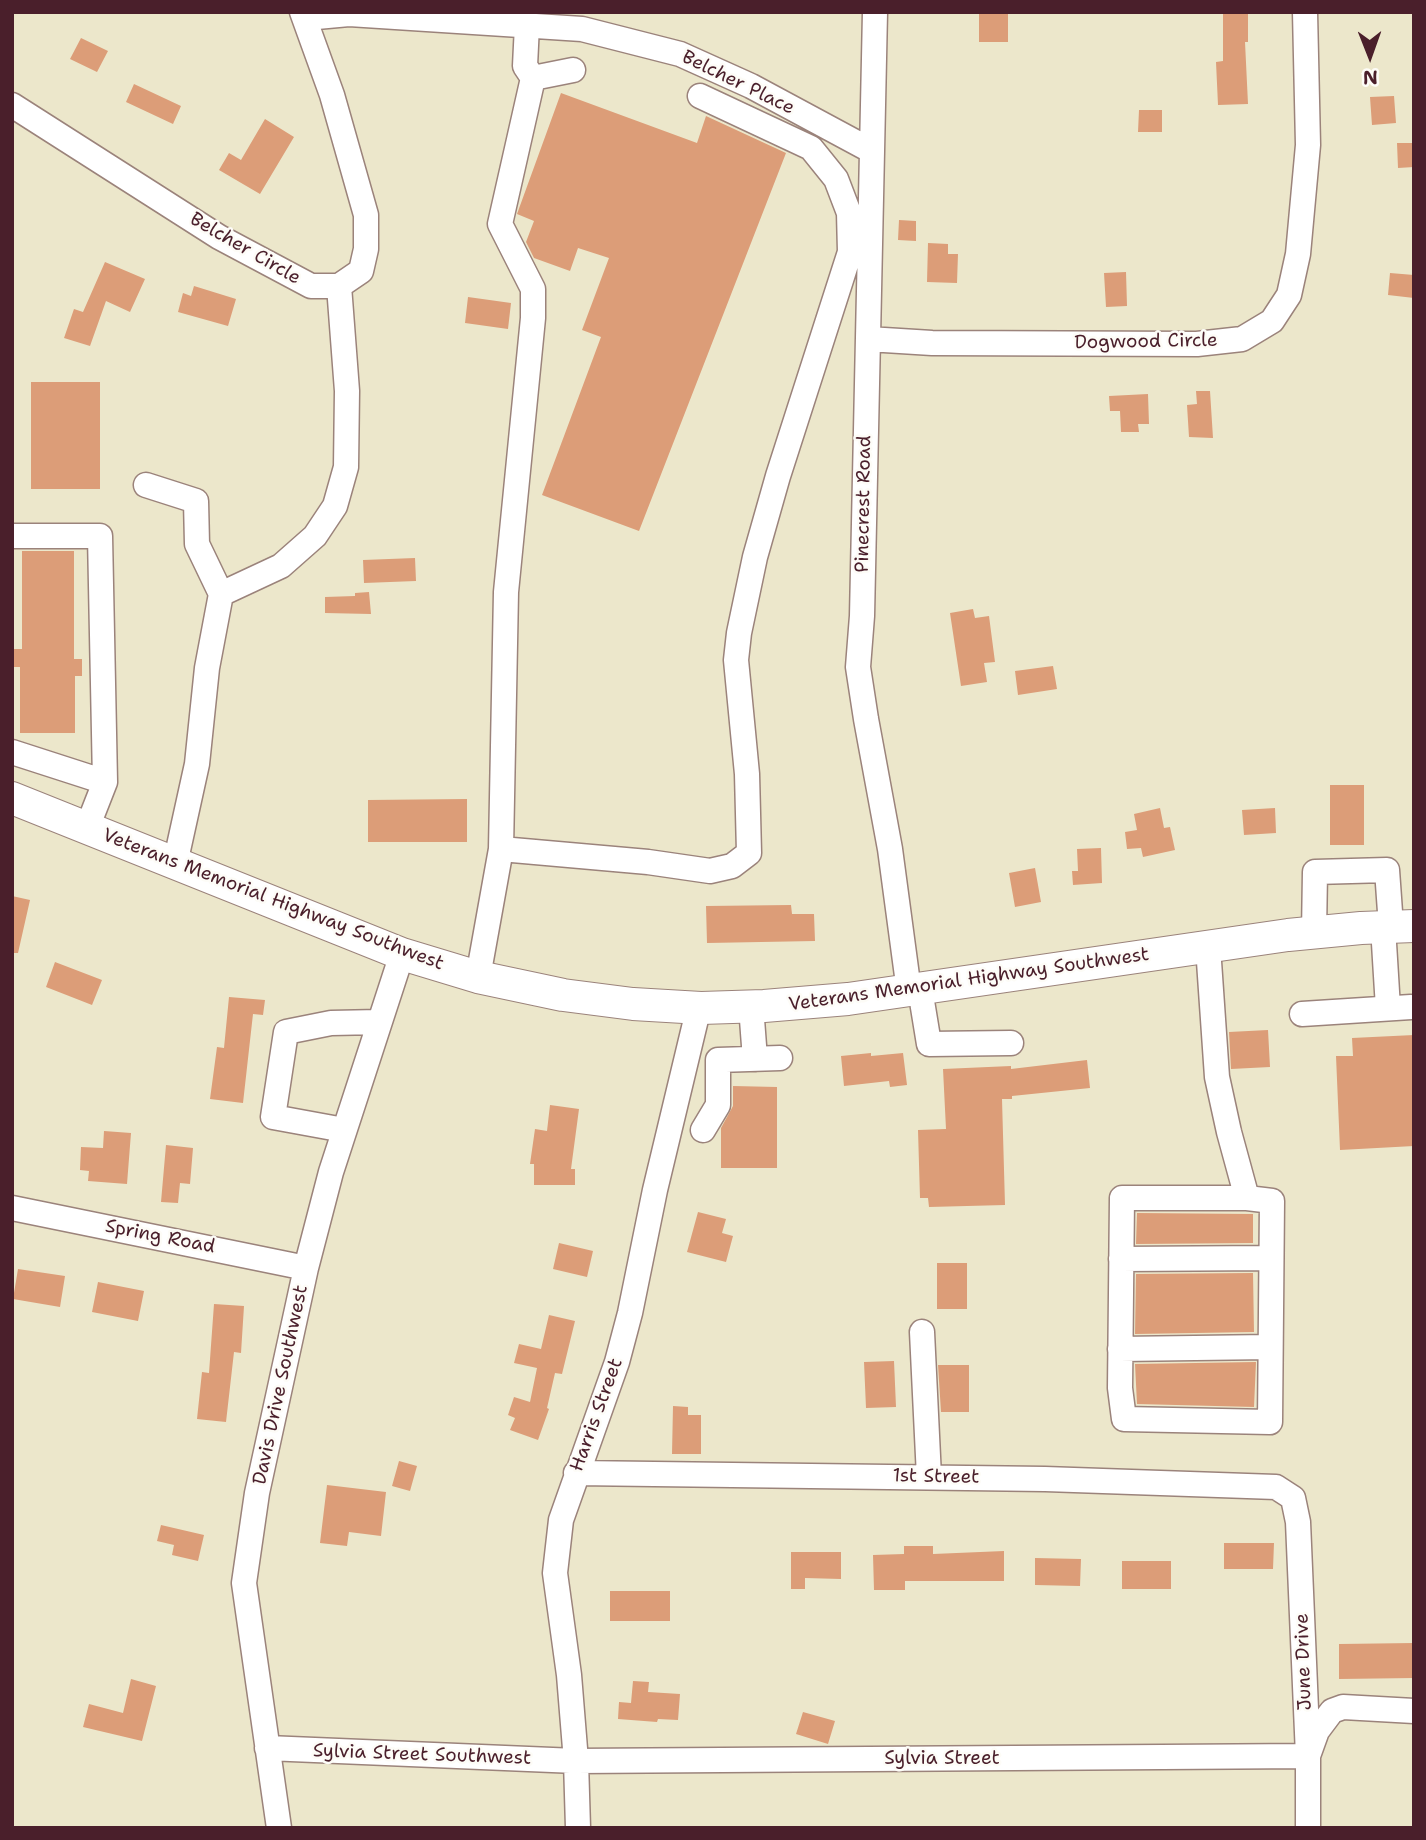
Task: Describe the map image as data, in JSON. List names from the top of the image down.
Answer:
{
  "streets": {
    "main road": ["Veterans Memorial Highway Southwest"],
    "street": [
      "Belcher Place",
      "Belcher Circle",
      "Dogwood Circle",
      "Pinecrest Road",
      "Spring Road",
      "Davis Drive Southwest",
      "Harris Street",
      "1st Street",
      "June Drive",
      "Sylvia Street Southwest",
      "Sylvia Street"
    ]
  },
  "crossings": [
    ["Belcher Place", "Pinecrest Road"],
    ["Dogwood Circle", "Pinecrest Road"],
    ["Pinecrest Road", "Veterans Memorial Highway Southwest"],
    ["Veterans Memorial Highway Southwest", "Davis Drive Southwest"],
    ["Veterans Memorial Highway Southwest", "Harris Street"],
    ["Spring Road", "Davis Drive Southwest"],
    ["Davis Drive Southwest", "Sylvia Street Southwest"],
    ["Harris Street", "1st Street"],
    ["Harris Street", "Sylvia Street Southwest"],
    ["Harris Street", "Sylvia Street"],
    ["1st Street", "June Drive"],
    ["June Drive", "Sylvia Street"],
    ["Sylvia Street Southwest", "Sylvia Street"]
  ],
  "north": "bottom"
}
